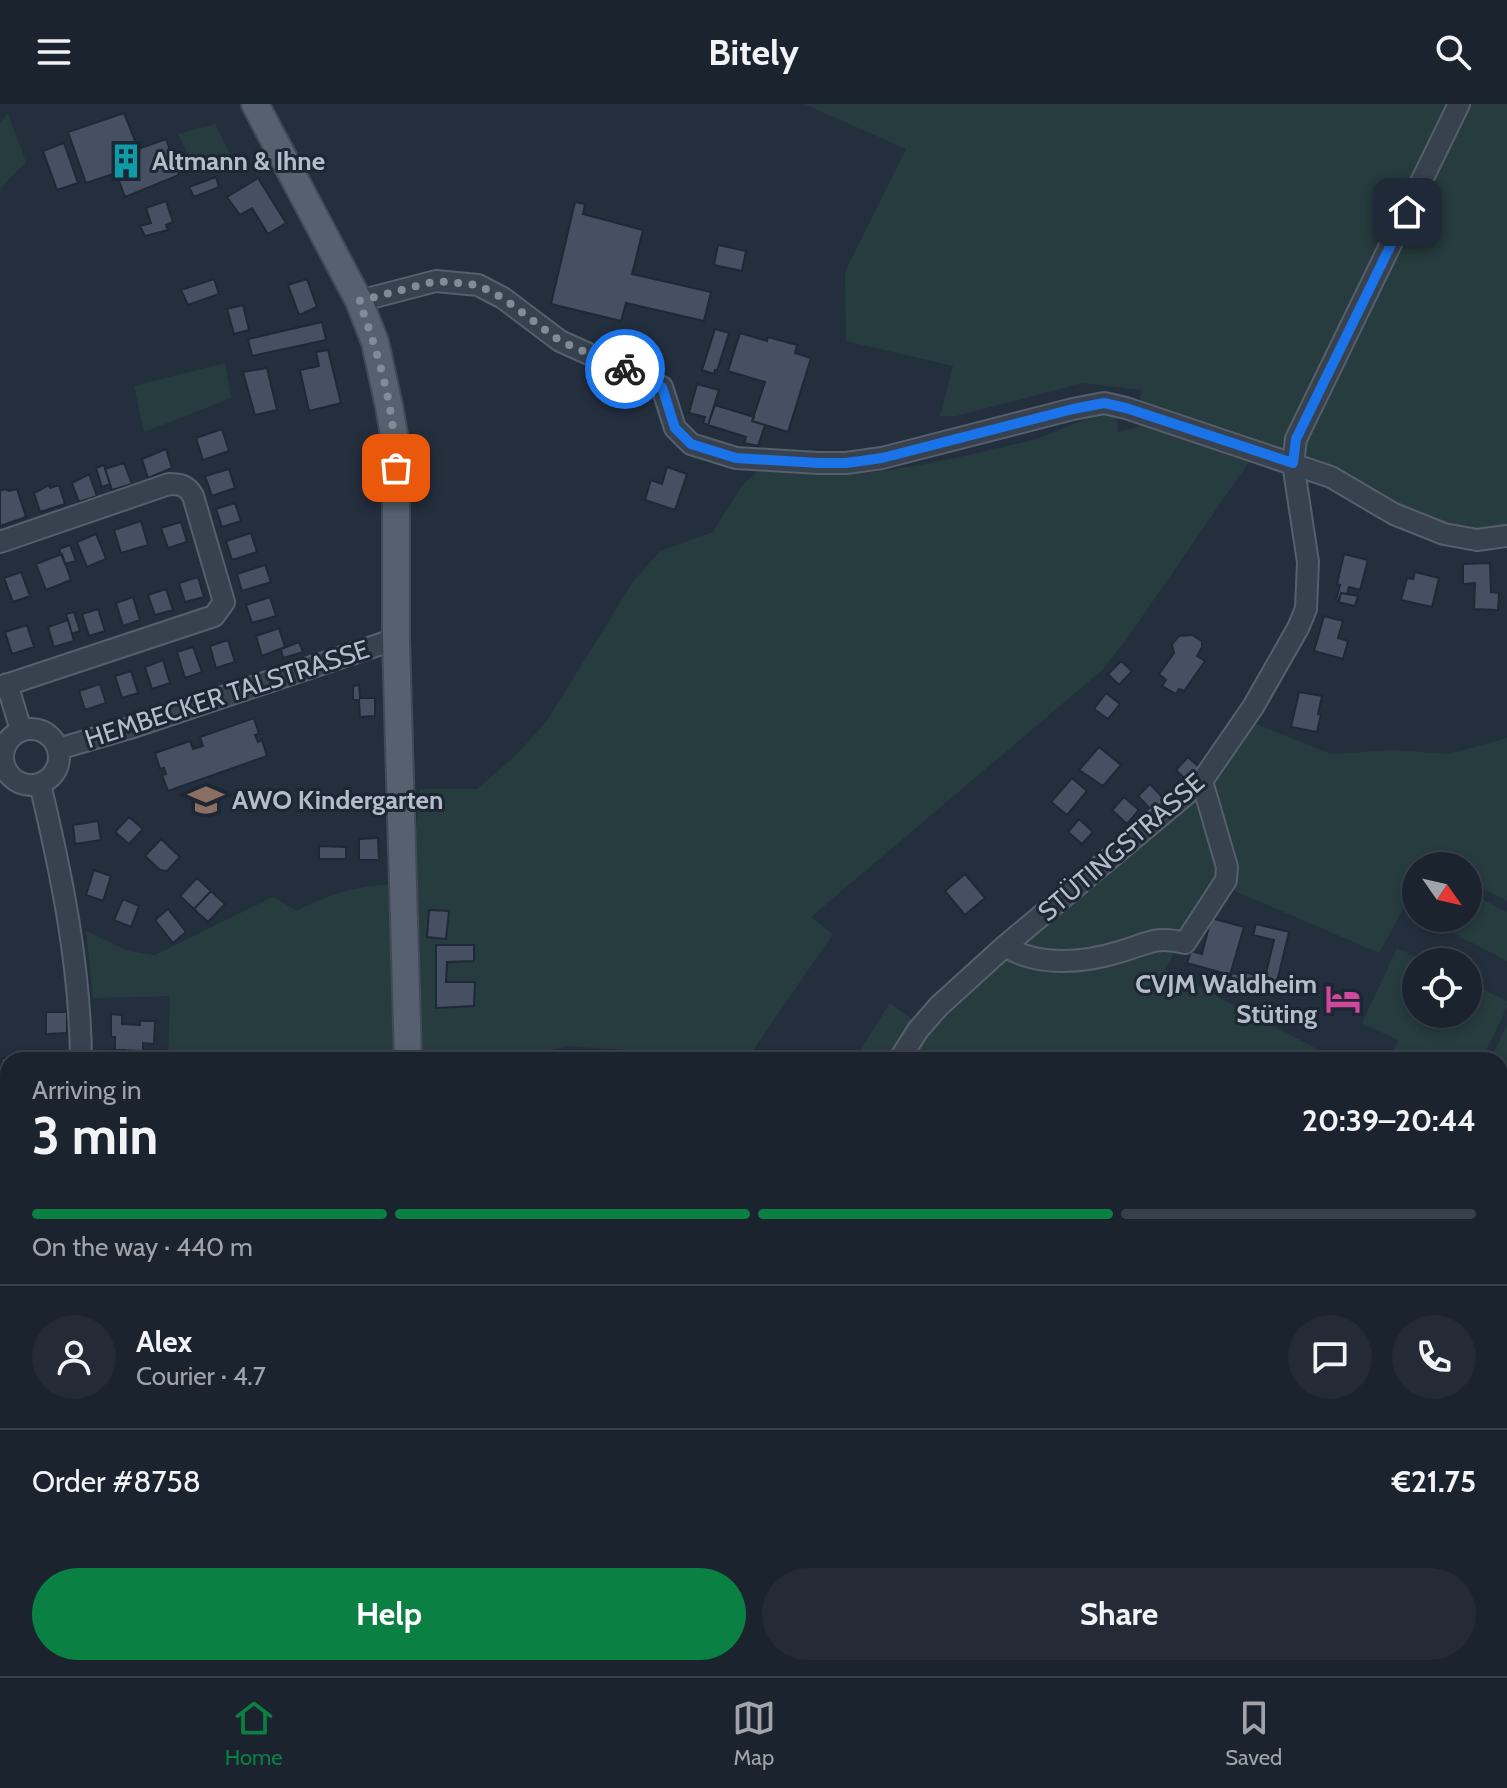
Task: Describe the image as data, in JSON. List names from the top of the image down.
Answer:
{
  "streets": {
    "street": ["HEMBECKER TALSTRASSE", "STÜTINGSTRASSE"]
  },
  "places": {
    "building": ["Altmann & Ihne"],
    "school or university": ["AWO Kindergarten"],
    "hotel": ["CVJM Waldheim Stüting"]
  },
  "north": "bottom right",
  "page": {
    "header": "Bitely",
    "heading": ["3 min", "Arriving in", "20:39–20:44"],
    "panel": [
      "Alex",
      "Courier · 4.7",
      "Order #8758",
      "€21.75"
    ],
    "bar": "On the way · 440 m",
    "buttons": ["Help", "Share"],
    "tabs": ["Home", "Map", "Saved"]
  }
}
